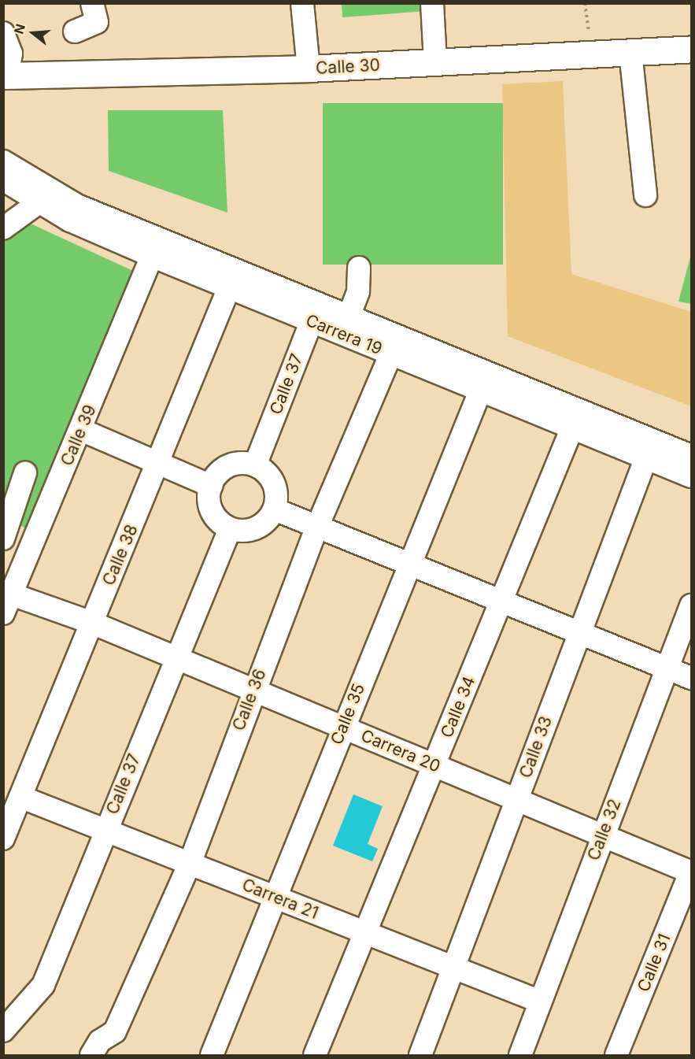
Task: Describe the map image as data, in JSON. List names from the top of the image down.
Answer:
{
  "streets": {
    "main road": ["Calle 30"],
    "street": [
      "Carrera 19",
      "Calle 37",
      "Calle 39",
      "Calle 38",
      "Calle 36",
      "Calle 34",
      "Calle 35",
      "Calle 33",
      "Carrera 20",
      "Calle 32",
      "Carrera 21",
      "Calle 31"
    ]
  },
  "crossings": [
    ["Carrera 19", "Calle 37"],
    ["Carrera 19", "Calle 39"],
    ["Carrera 19", "Calle 38"],
    ["Carrera 19", "Calle 36"],
    ["Carrera 19", "Calle 34"],
    ["Carrera 19", "Calle 35"],
    ["Carrera 19", "Calle 33"],
    ["Calle 37", "Carrera 20"],
    ["Calle 37", "Carrera 21"],
    ["Calle 39", "Carrera 20"],
    ["Calle 38", "Carrera 20"],
    ["Calle 38", "Carrera 21"],
    ["Calle 36", "Carrera 20"],
    ["Calle 36", "Carrera 21"],
    ["Calle 34", "Carrera 20"],
    ["Calle 34", "Carrera 21"],
    ["Calle 35", "Carrera 20"],
    ["Calle 35", "Carrera 21"],
    ["Calle 33", "Carrera 20"],
    ["Calle 33", "Carrera 21"],
    ["Carrera 20", "Calle 32"],
    ["Carrera 20", "Calle 31"],
    ["Calle 32", "Carrera 21"]
  ],
  "north": "left"
}
